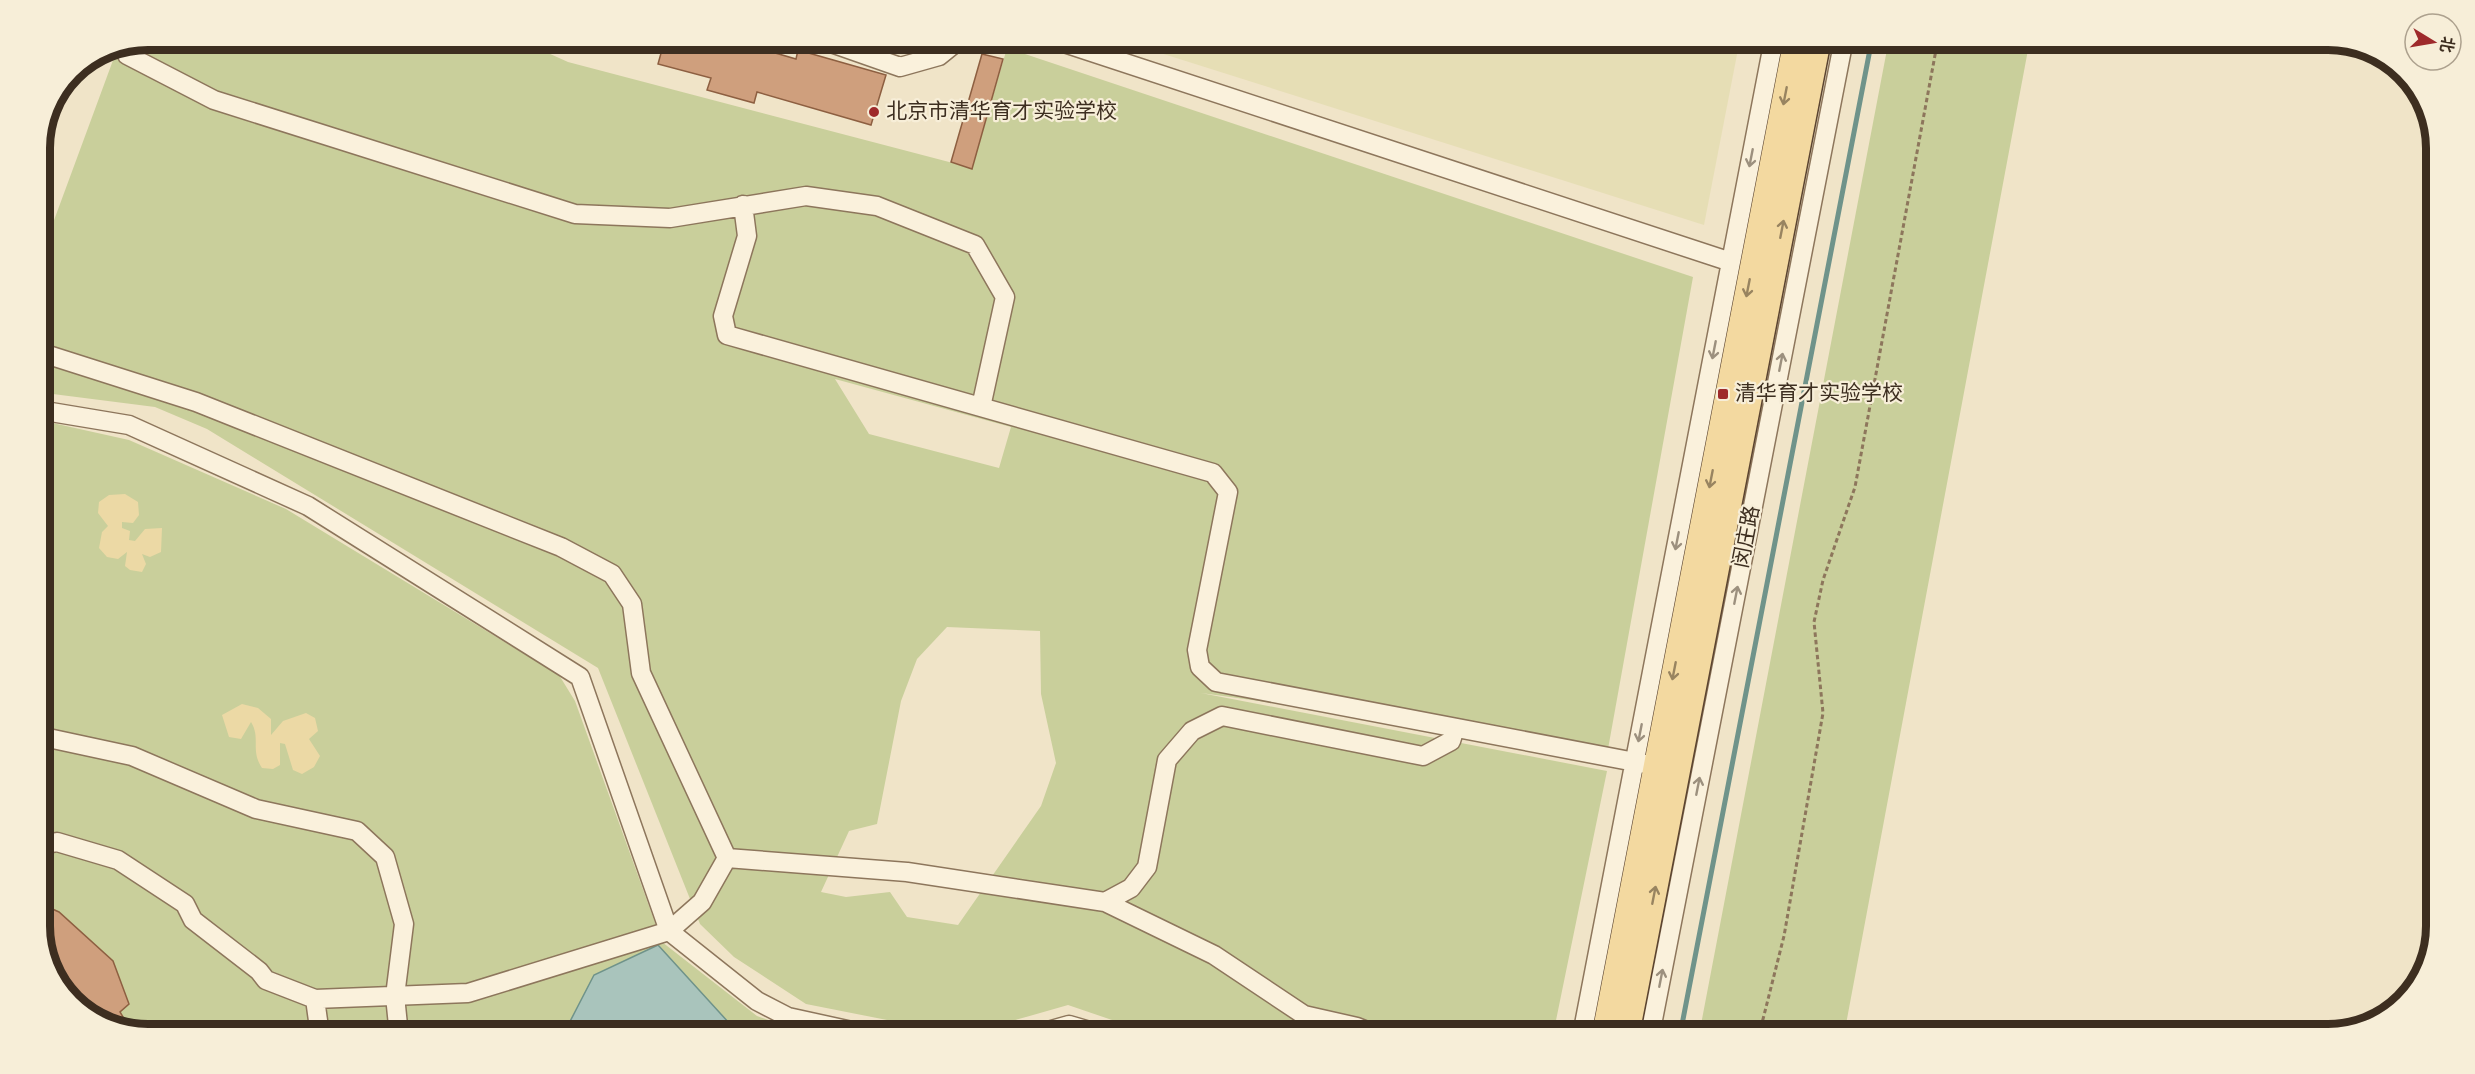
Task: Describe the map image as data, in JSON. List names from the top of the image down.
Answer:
{
  "streets": {
    "main road": ["闵庄路"]
  },
  "places": {
    "other": ["北京市清华育才实验学校"],
    "transit": ["清华育才实验学校"]
  },
  "north": "right"
}
